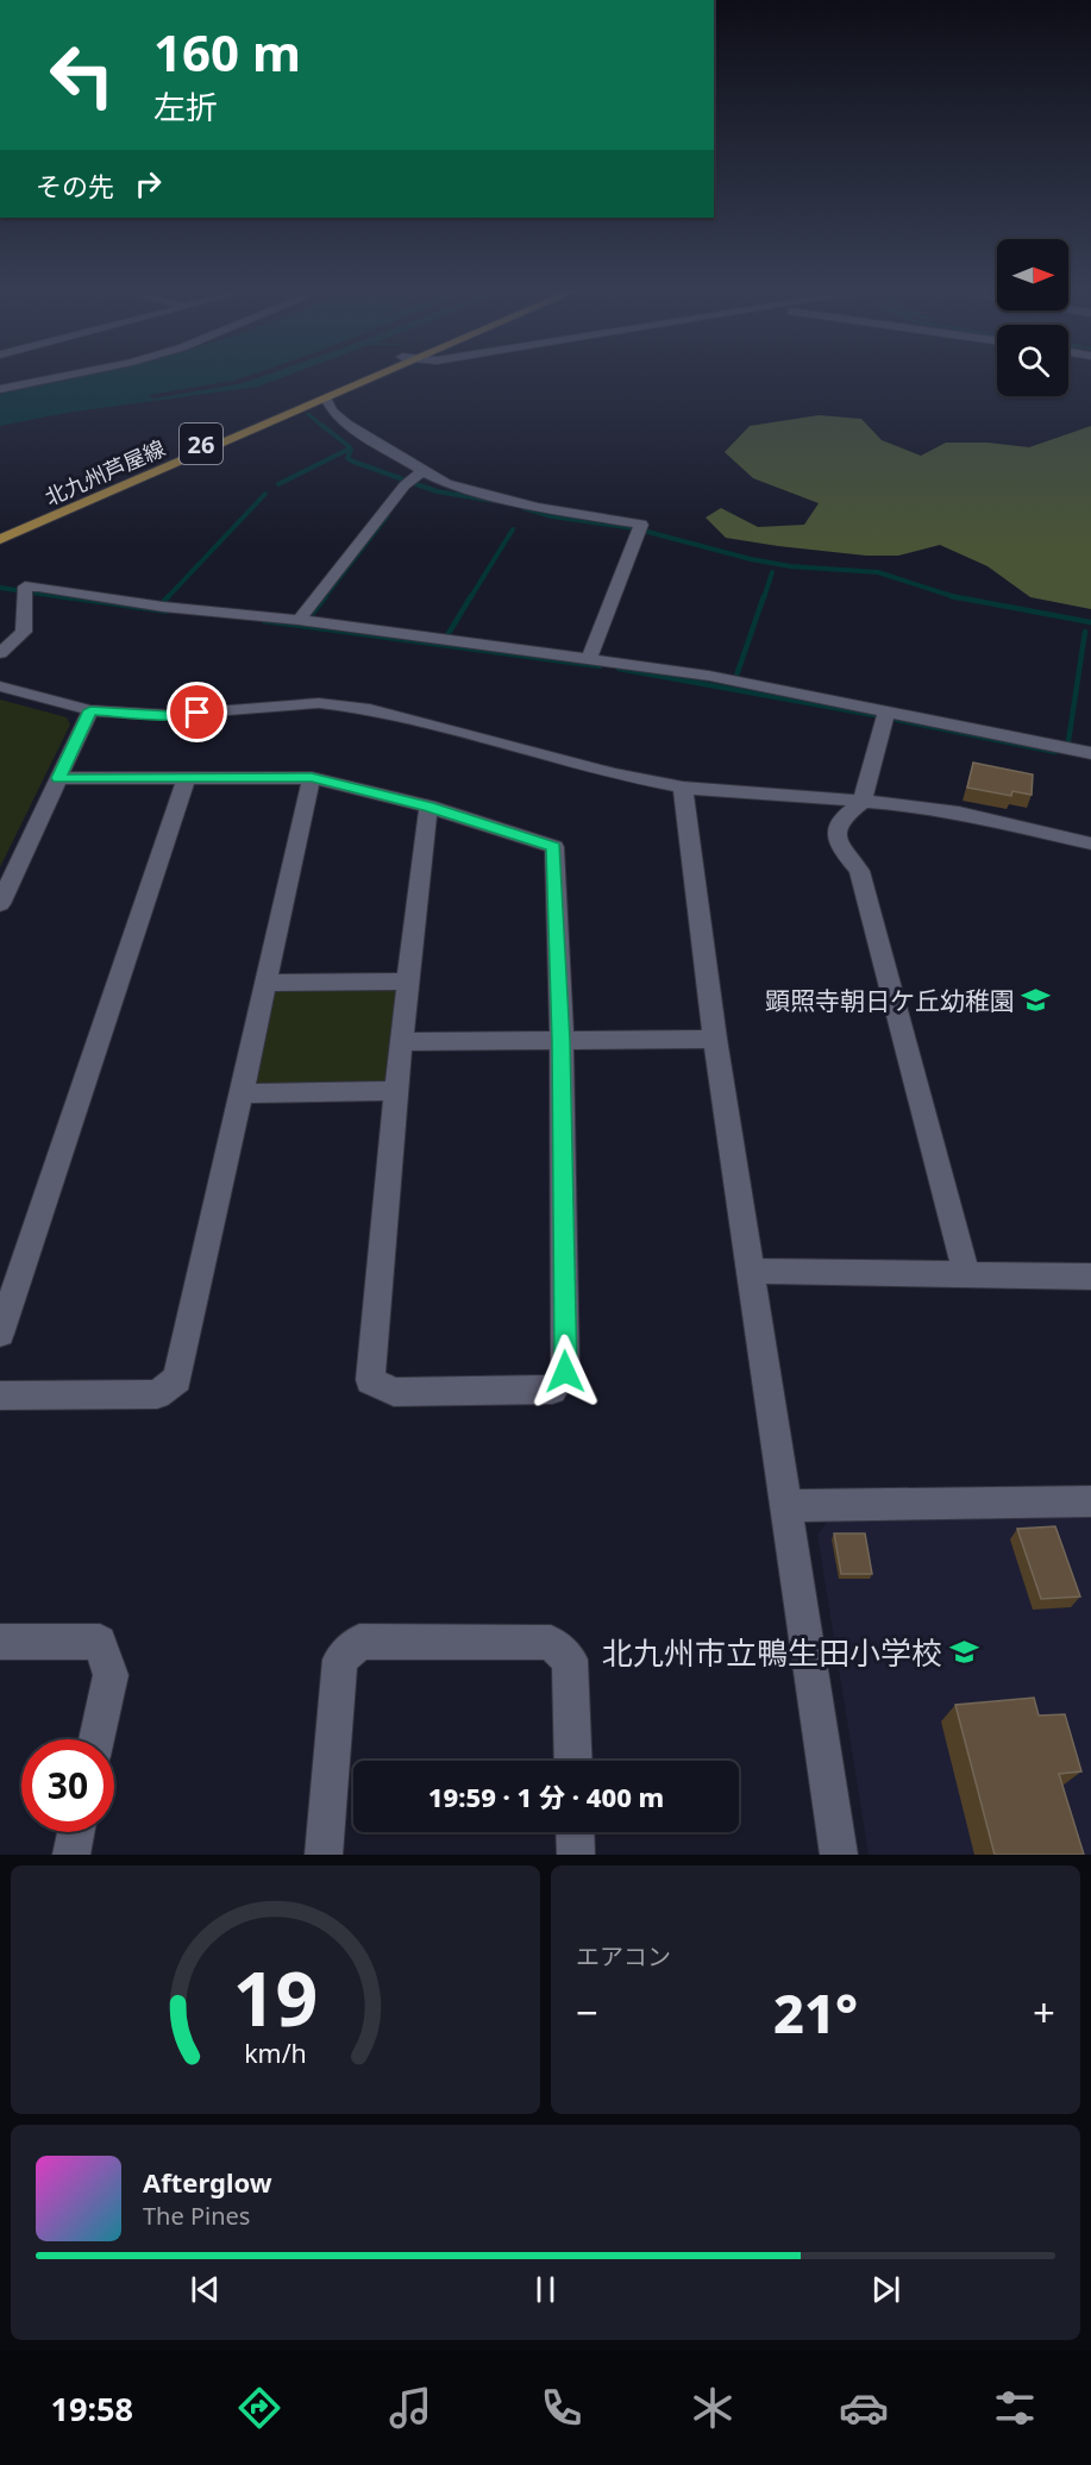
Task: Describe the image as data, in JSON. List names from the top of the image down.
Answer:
{
  "streets": {
    "main road": ["26", "北九州芦屋線"]
  },
  "places": {
    "school or university": ["顕照寺朝日ケ丘幼稚園", "北九州市立鴨生田小学校"]
  },
  "north": "right",
  "page": {
    "turn": ["160 m", "左折"],
    "then": "その先",
    "limit": "30",
    "trip": "19:59 · 1 分 · 400 m",
    "tile": "エアコン",
    "heat": ["−", "21°", "+"],
    "song": ["Afterglow", "The Pines"],
    "tabs": "19:58",
    "gauge": ["19", "km/h"]
  }
}
